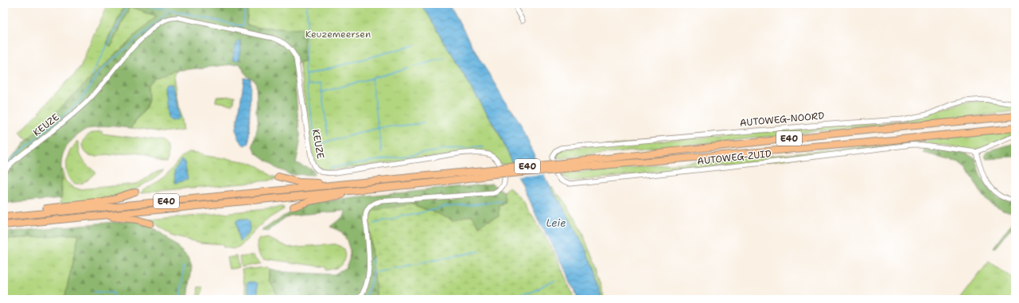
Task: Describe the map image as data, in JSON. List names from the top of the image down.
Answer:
{
  "streets": {
    "highway": ["E40"],
    "street": ["AUTOWEG-NOORD", "KEUZE", "AUTOWEG-ZUID"]
  },
  "crossings": [
    ["AUTOWEG-NOORD", "AUTOWEG-ZUID"]
  ],
  "water": ["Leie"],
  "parks": ["Keuzemeersen"]
}
